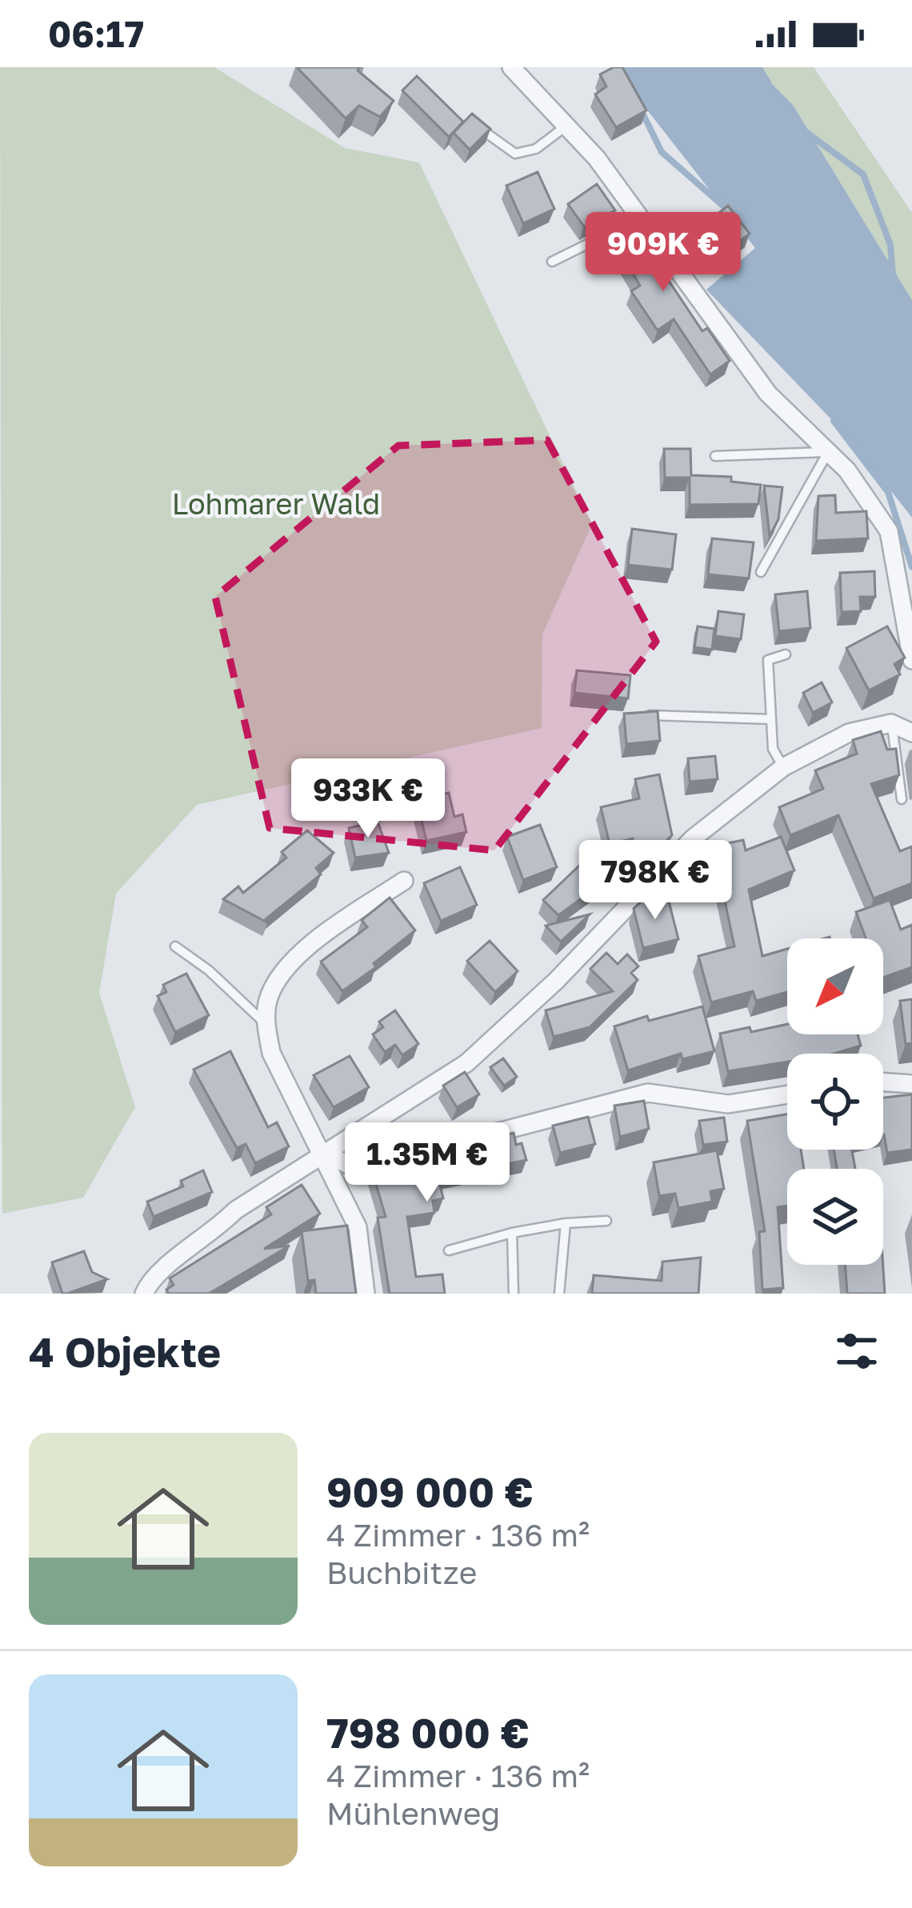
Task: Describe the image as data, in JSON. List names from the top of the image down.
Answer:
{
  "parks": ["Lohmarer Wald"],
  "north": "bottom left",
  "page": {
    "status": "06:17",
    "price": [
      "909K €",
      "933K €",
      "798K €",
      "1.35M €"
    ],
    "heading": "4 Objekte",
    "list": [
      {
        "name": "909 000 €",
        "note": "4 Zimmer · 136 m² · Buchbitze"
      },
      {
        "name": "798 000 €",
        "note": "4 Zimmer · 136 m² · Mühlenweg"
      }
    ]
  }
}
